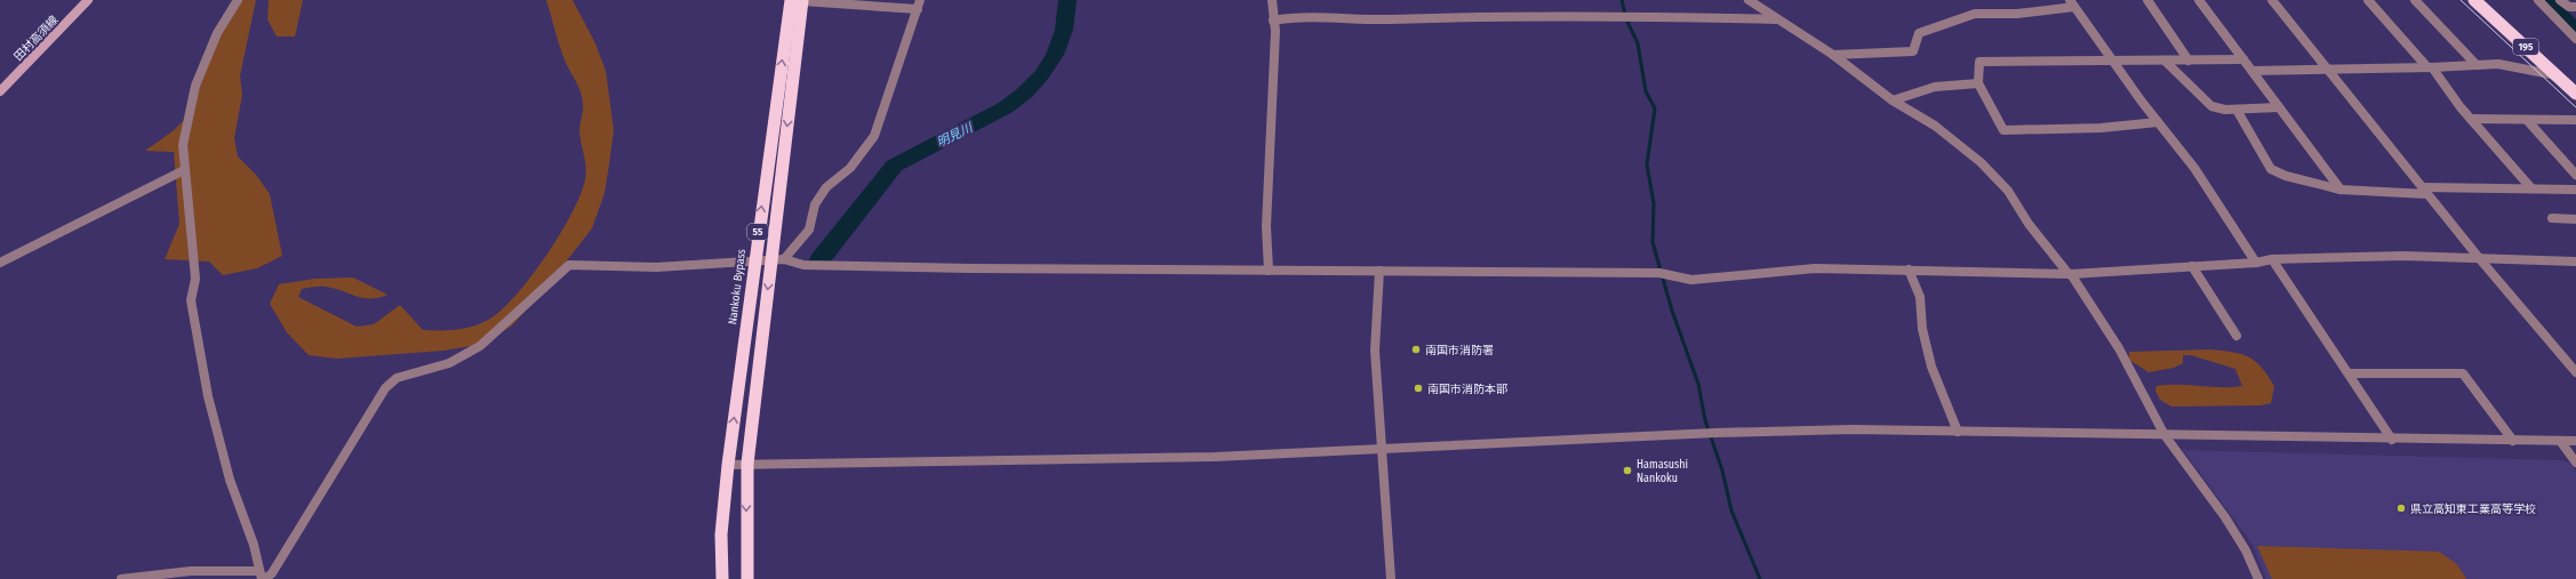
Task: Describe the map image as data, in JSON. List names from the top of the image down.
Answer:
{
  "streets": {
    "highway": ["195", "55", "Nankoku Bypass"],
    "main road": ["田村高須線"]
  },
  "crossings": [
    ["55", "Nankoku Bypass"]
  ],
  "water": ["明見川"],
  "places": [
    "南国市消防署",
    "南国市消防本部",
    "Hamasushi Nankoku",
    "県立高知東工業高等学校"
  ]
}
